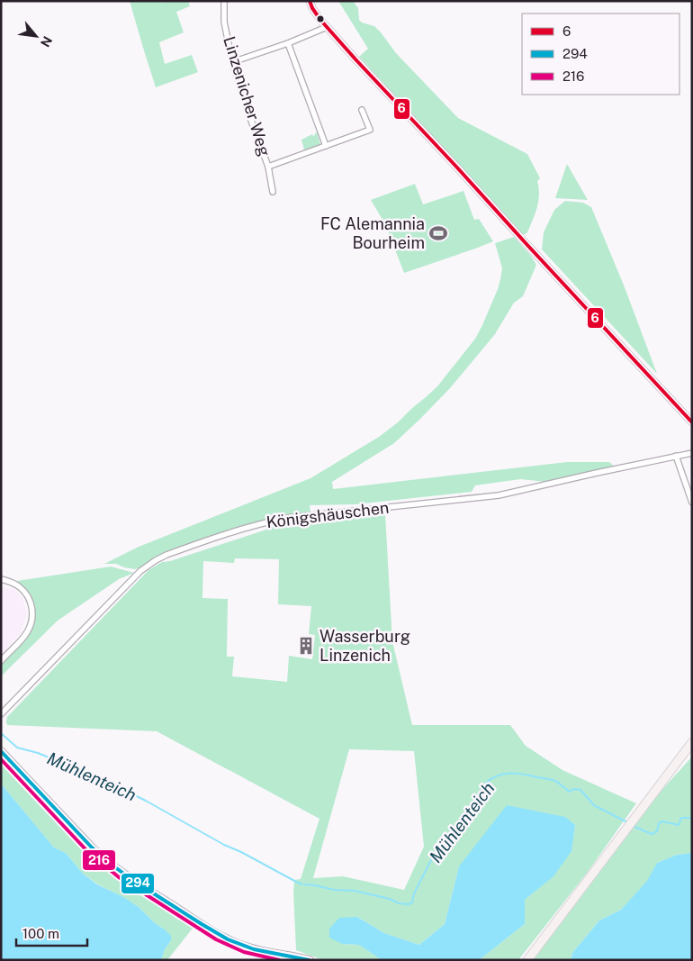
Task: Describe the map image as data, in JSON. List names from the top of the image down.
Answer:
{
  "streets": {
    "street": ["Linzenicher Weg", "Königshäuschen"]
  },
  "water": ["Mühlenteich"],
  "places": {
    "sports": ["FC Alemannia Bourheim"],
    "building": ["Wasserburg Linzenich"]
  },
  "lines": ["transit line 6", "transit line 294", "transit line 216"],
  "legend": ["6", "294", "216"],
  "scale_bar": "100 m",
  "north": "bottom right"
}
